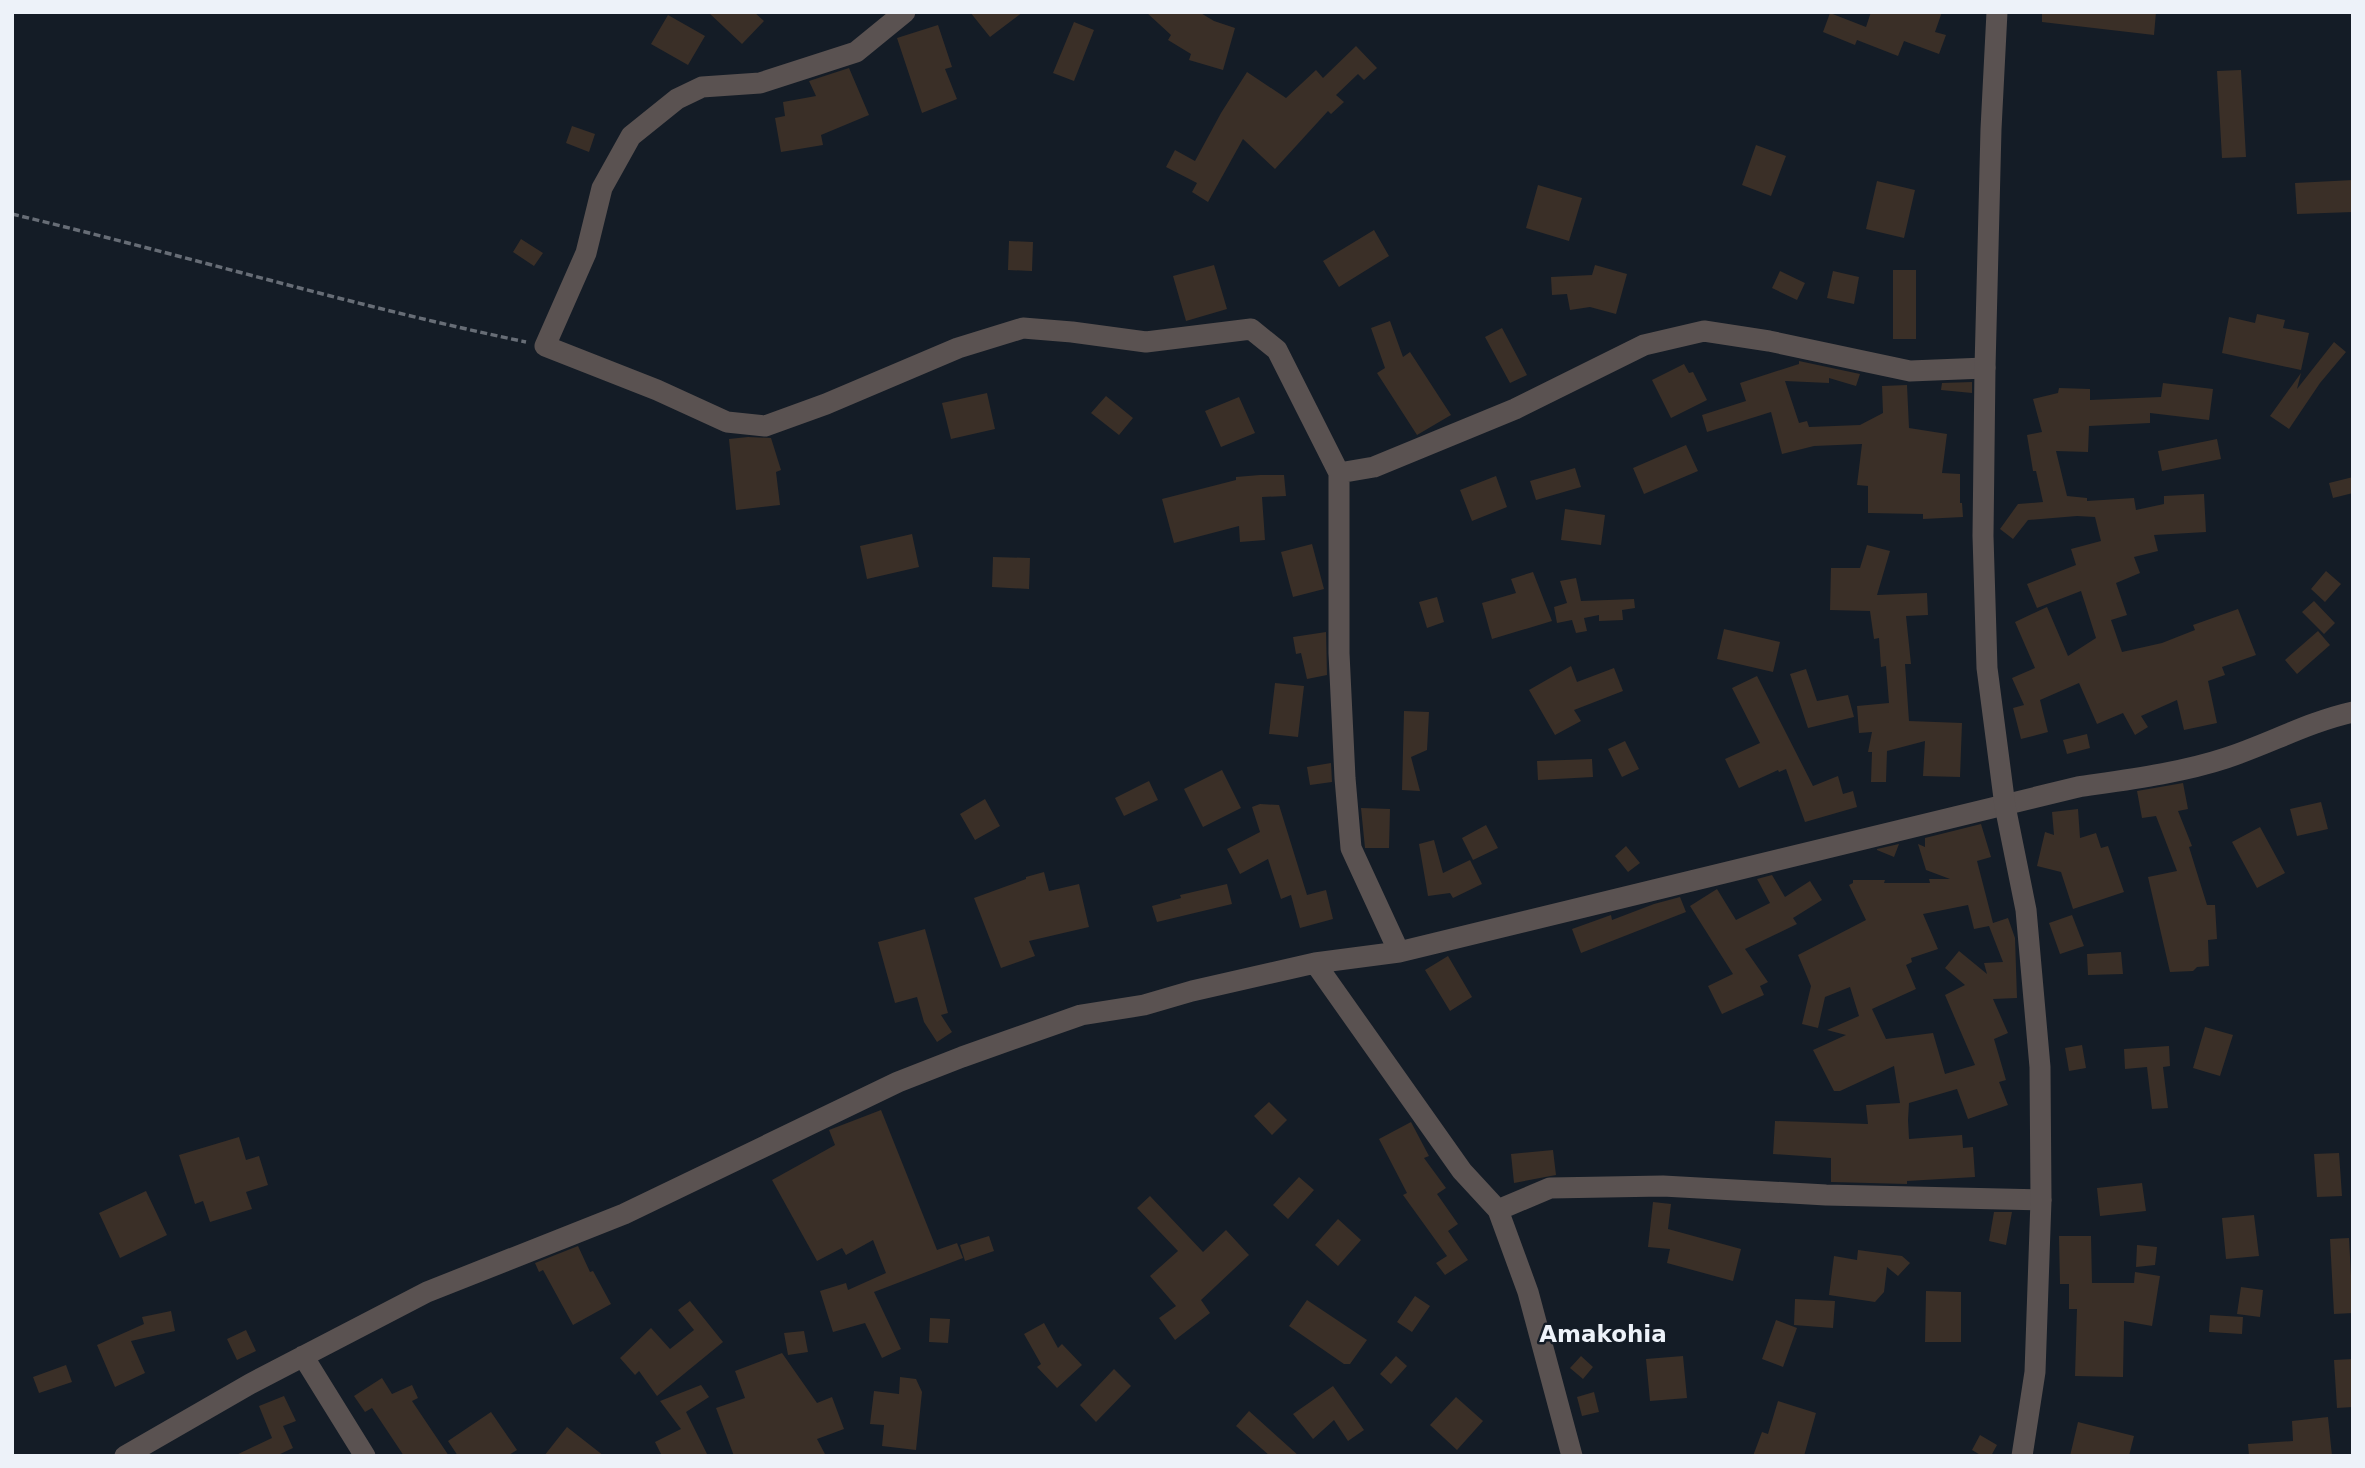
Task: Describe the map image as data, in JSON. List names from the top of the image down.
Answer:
{
  "districts": ["Amakohia"]
}
